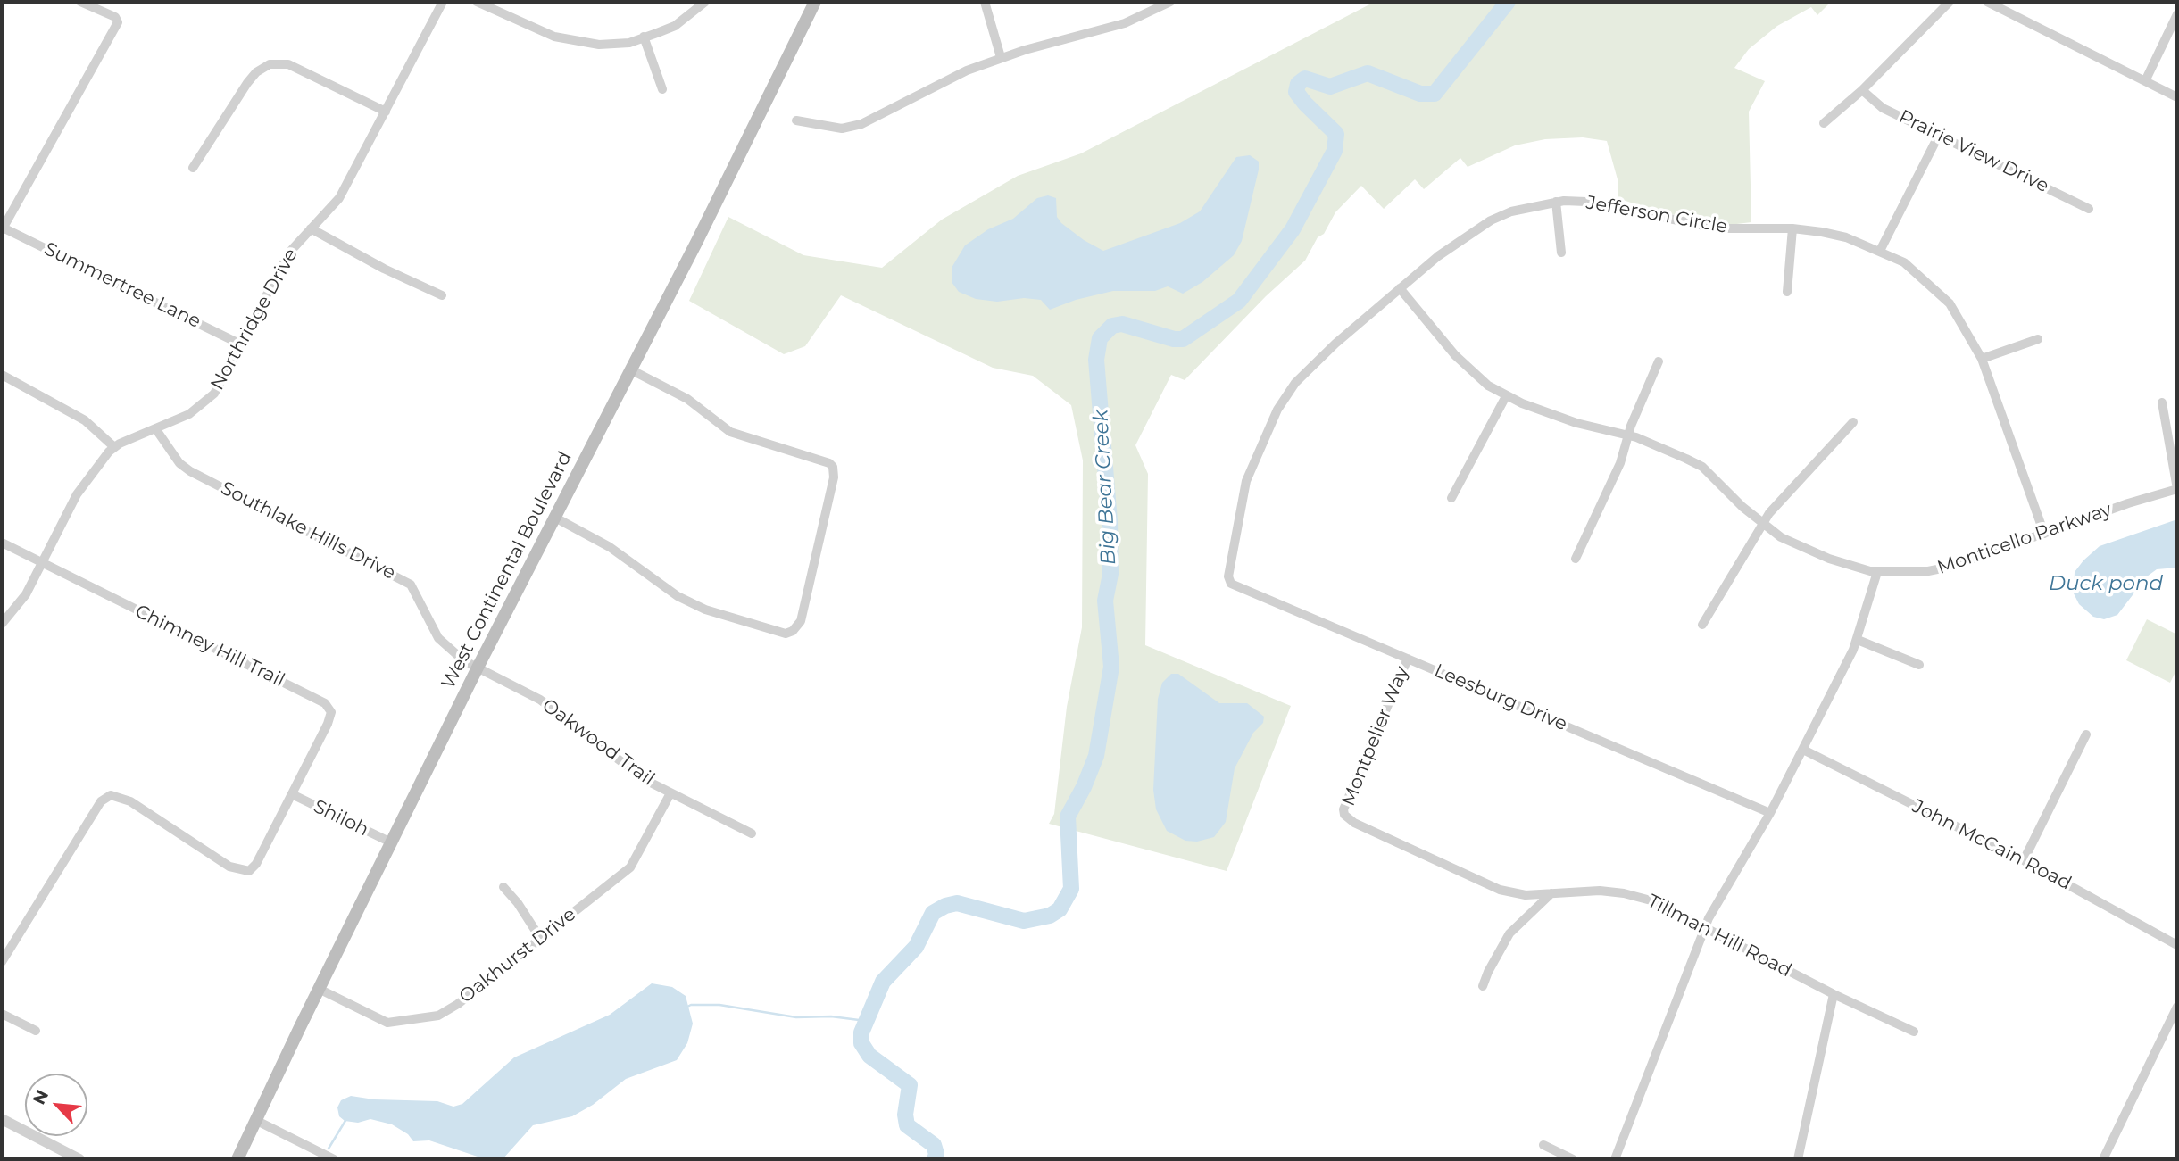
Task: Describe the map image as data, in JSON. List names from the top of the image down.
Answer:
{
  "streets": {
    "main road": ["West Continental Boulevard"],
    "street": [
      "Prairie View Drive",
      "Jefferson Circle",
      "Summertree Lane",
      "Northridge Drive",
      "Southlake Hills Drive",
      "Monticello Parkway",
      "Chimney Hill Trail",
      "Leesburg Drive",
      "Montpelier Way",
      "Oakwood Trail",
      "Shiloh",
      "John McCain Road",
      "Tillman Hill Road",
      "Oakhurst Drive"
    ]
  },
  "crossings": [
    ["Jefferson Circle", "Monticello Parkway"],
    ["Jefferson Circle", "Leesburg Drive"],
    ["Summertree Lane", "Northridge Drive"],
    ["Northridge Drive", "Southlake Hills Drive"],
    ["Northridge Drive", "Chimney Hill Trail"],
    ["Southlake Hills Drive", "West Continental Boulevard"],
    ["Southlake Hills Drive", "Oakwood Trail"],
    ["West Continental Boulevard", "Oakwood Trail"],
    ["West Continental Boulevard", "Shiloh"],
    ["West Continental Boulevard", "Oakhurst Drive"],
    ["Chimney Hill Trail", "Shiloh"],
    ["Leesburg Drive", "Montpelier Way"],
    ["Montpelier Way", "Tillman Hill Road"],
    ["Oakwood Trail", "Oakhurst Drive"]
  ],
  "water": ["Big Bear Creek", "Duck pond"],
  "north": "top left"
}
